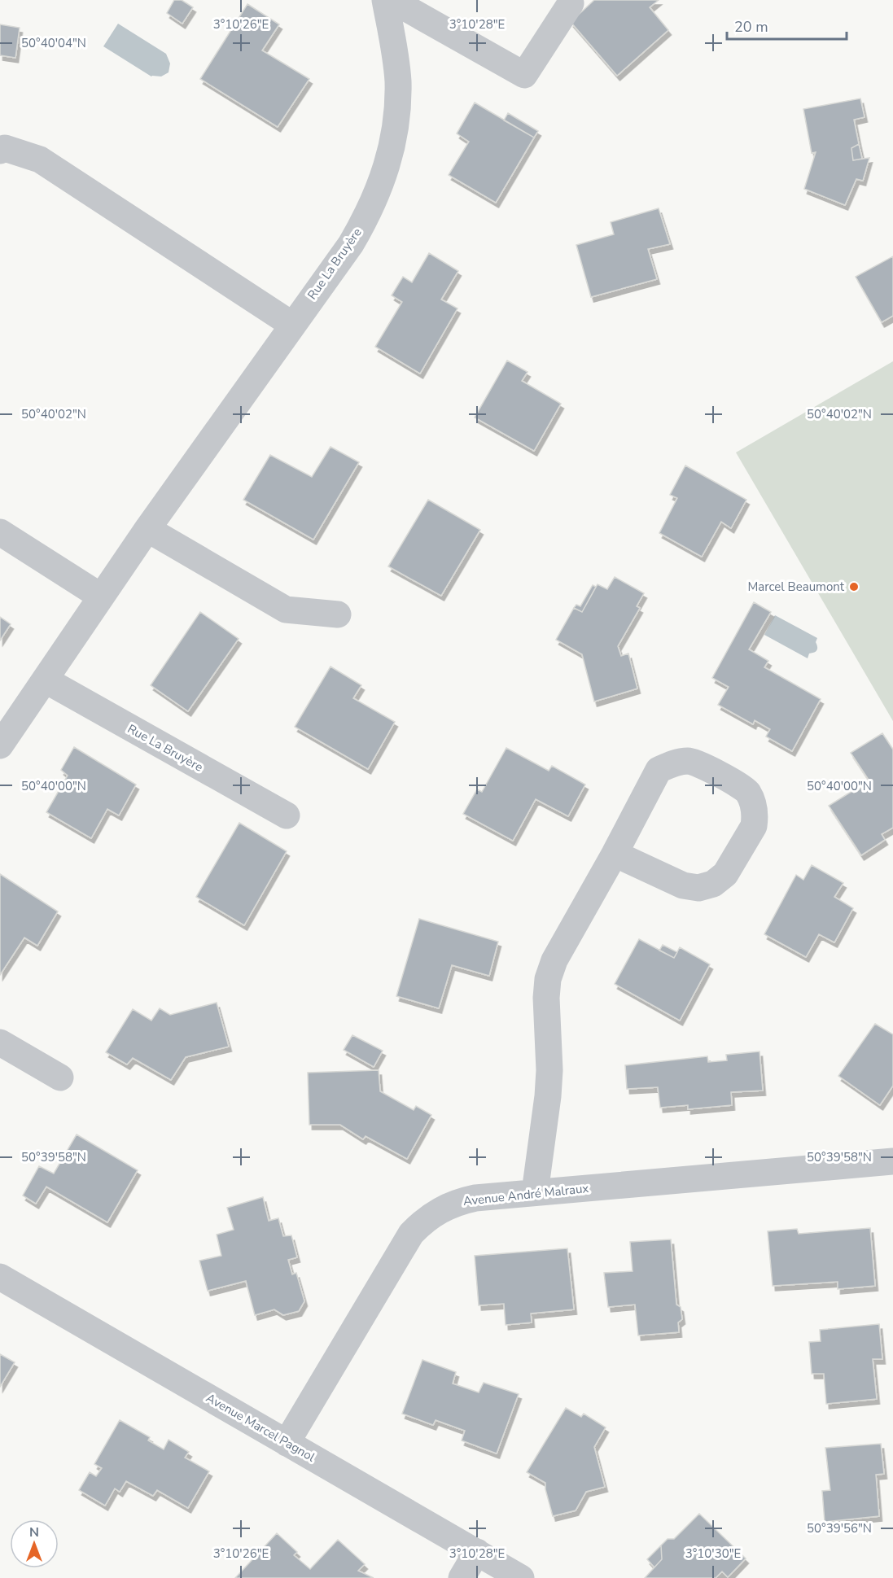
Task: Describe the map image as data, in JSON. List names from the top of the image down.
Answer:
{
  "streets": {
    "street": ["Rue La Bruyère", "Avenue André Malraux", "Avenue Marcel Pagnol"]
  },
  "crossings": [
    ["Avenue André Malraux", "Avenue Marcel Pagnol"]
  ],
  "places": ["Marcel Beaumont"],
  "scale_bar": "20 m",
  "north": "top",
  "coordinates": [
    "3°10'26\"E",
    "3°10'28\"E",
    "50°40'04\"N",
    "50°40'02\"N",
    "50°40'00\"N",
    "50°39'58\"N",
    "50°39'56\"N",
    "3°10'30\"E"
  ]
}
